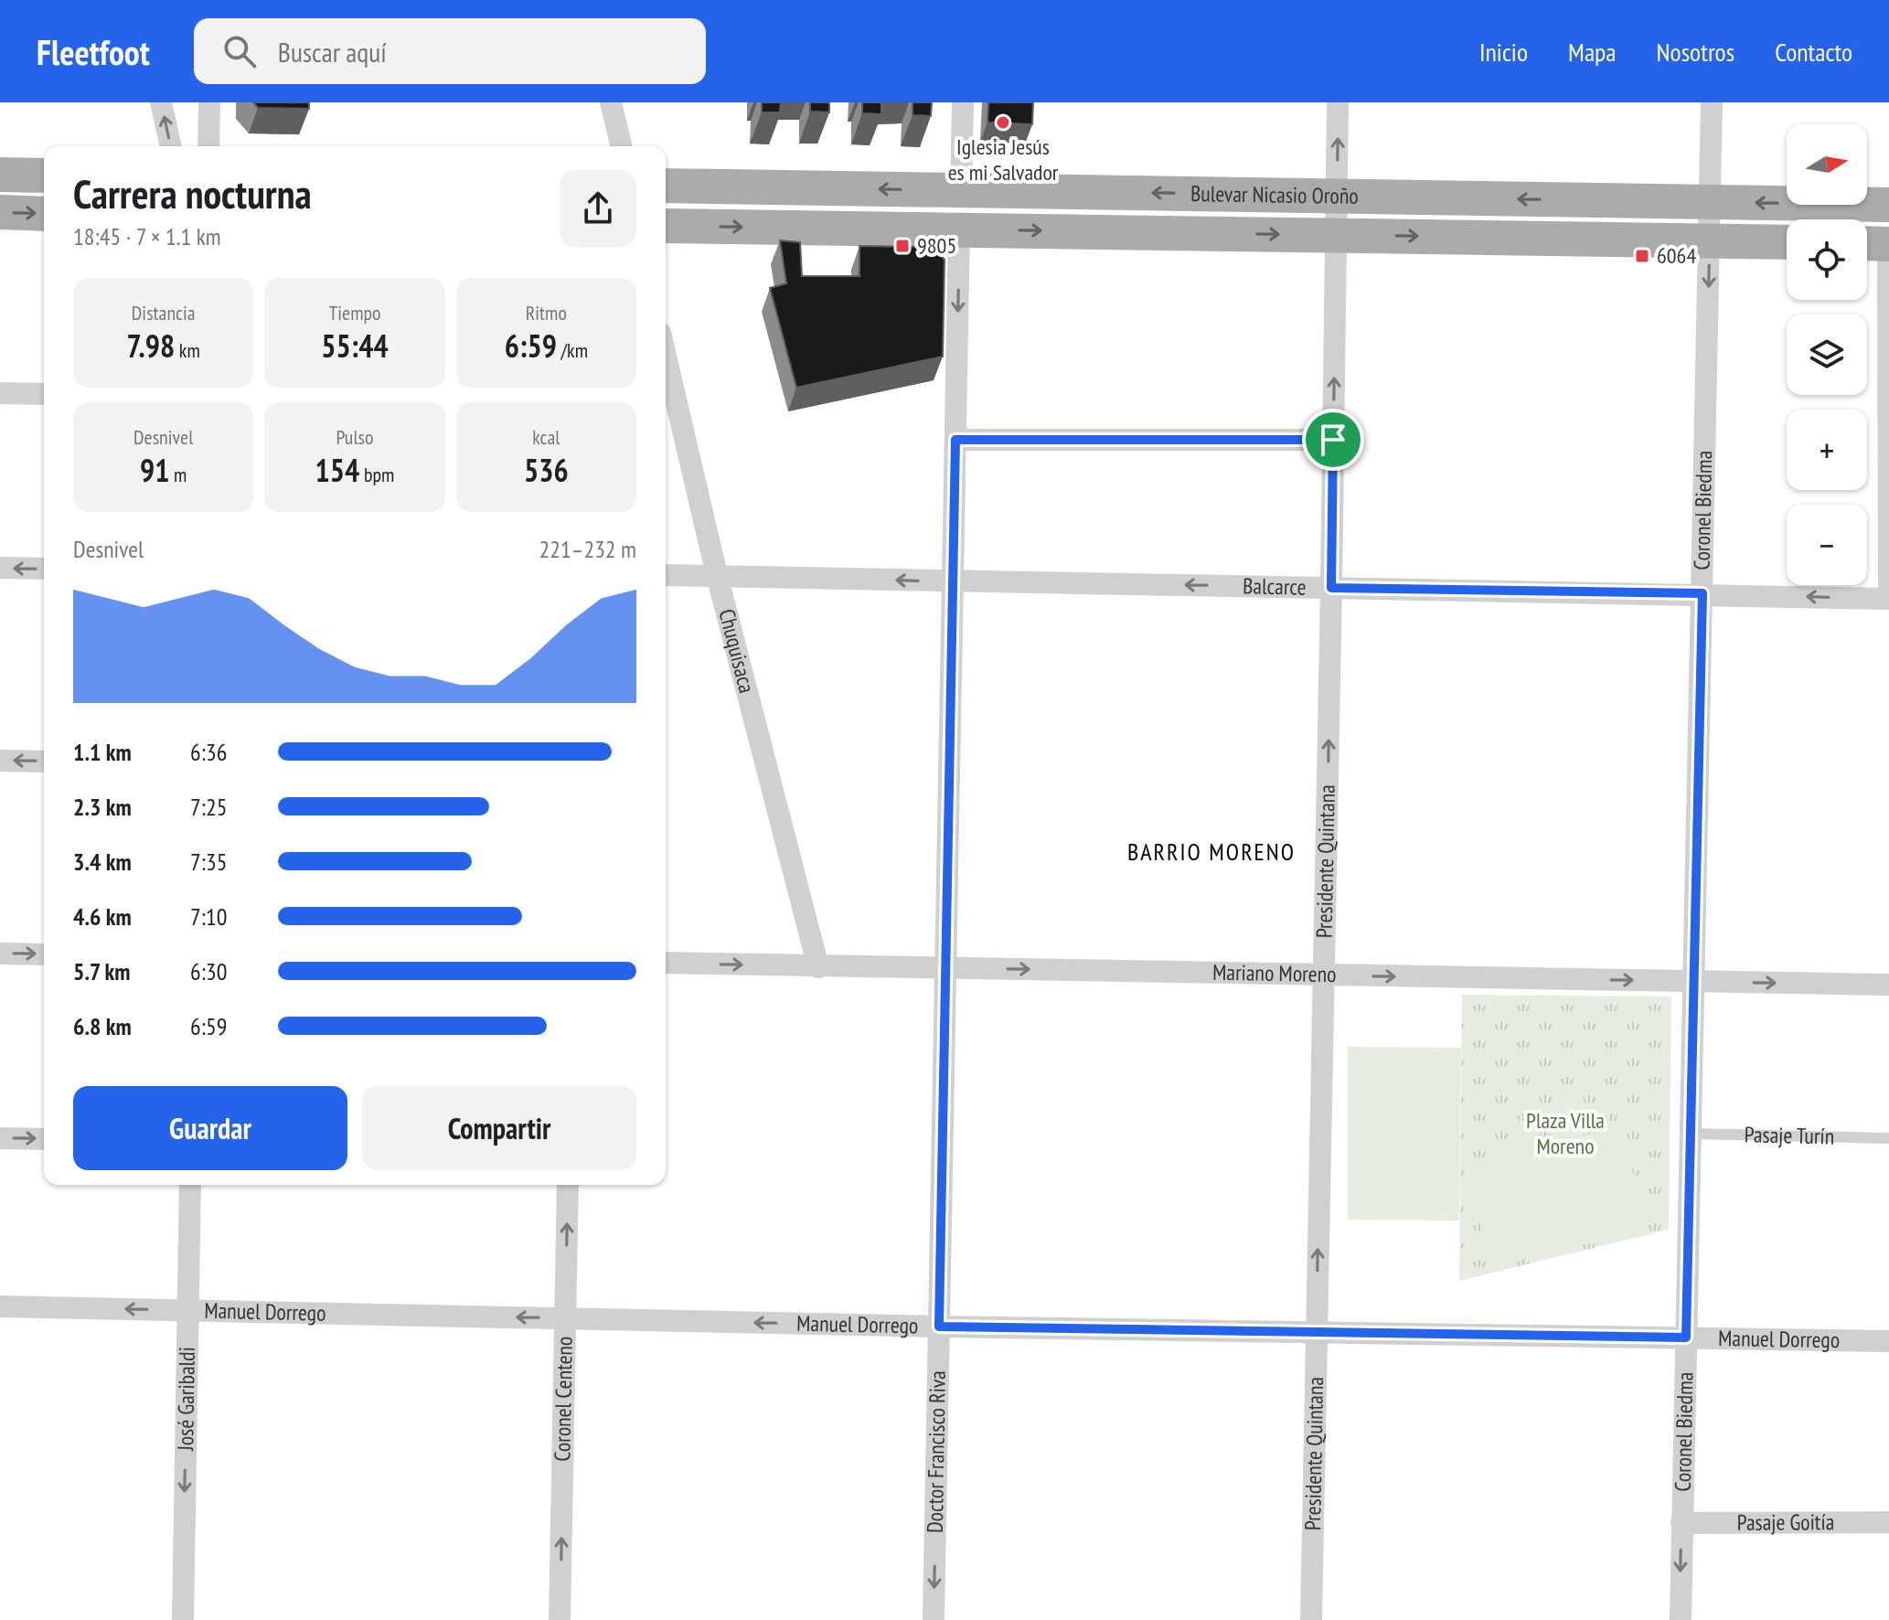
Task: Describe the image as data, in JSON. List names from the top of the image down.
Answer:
{
  "streets": {
    "main road": ["Bulevar Nicasio Oroño"],
    "street": [
      "Coronel Biedma",
      "Balcarce",
      "Chuquisaca",
      "Presidente Quintana",
      "Mariano Moreno",
      "Manuel Dorrego",
      "José Garibaldi",
      "Coronel Centeno",
      "Doctor Francisco Riva",
      "Pasaje Goitía"
    ],
    "lane": ["Pasaje Turín"]
  },
  "crossings": [
    ["Bulevar Nicasio Oroño", "Coronel Biedma"],
    ["Bulevar Nicasio Oroño", "Presidente Quintana"],
    ["Bulevar Nicasio Oroño", "Doctor Francisco Riva"],
    ["Coronel Biedma", "Balcarce"],
    ["Coronel Biedma", "Mariano Moreno"],
    ["Coronel Biedma", "Pasaje Turín"],
    ["Coronel Biedma", "Manuel Dorrego"],
    ["Coronel Biedma", "Pasaje Goitía"],
    ["Balcarce", "Chuquisaca"],
    ["Balcarce", "Presidente Quintana"],
    ["Balcarce", "Doctor Francisco Riva"],
    ["Chuquisaca", "Mariano Moreno"],
    ["Presidente Quintana", "Mariano Moreno"],
    ["Presidente Quintana", "Manuel Dorrego"],
    ["Mariano Moreno", "Doctor Francisco Riva"],
    ["Manuel Dorrego", "José Garibaldi"],
    ["Manuel Dorrego", "Coronel Centeno"],
    ["Manuel Dorrego", "Doctor Francisco Riva"]
  ],
  "one_way": [
    "Presidente Quintana",
    "Mariano Moreno",
    "Manuel Dorrego",
    "José Garibaldi",
    "Coronel Centeno",
    "Doctor Francisco Riva"
  ],
  "districts": ["BARRIO MORENO"],
  "parks": ["Plaza Villa Moreno"],
  "places": {
    "other": ["Iglesia Jesús es mi Salvador"],
    "transit": ["9805", "6064"]
  },
  "north": "right",
  "page": {
    "header": "Fleetfoot",
    "search": "Buscar aquí",
    "nav": [
      "Inicio",
      "Mapa",
      "Nosotros",
      "Contacto"
    ],
    "map_buttons": ["+", "−"],
    "heading": ["Carrera nocturna", "18:45 · 7 × 1.1 km"],
    "stats": [
      ["Distancia", "7.98 km"],
      ["Tiempo", "55:44"],
      ["Ritmo", "6:59 /km"],
      ["Desnivel", "91 m"],
      ["Pulso", "154 bpm"],
      ["kcal", "536"]
    ],
    "chart": ["Desnivel", "221–232 m"],
    "list": [
      {
        "name": "1.1 km",
        "note": "6:36"
      },
      {
        "name": "2.3 km",
        "note": "7:25"
      },
      {
        "name": "3.4 km",
        "note": "7:35"
      },
      {
        "name": "4.6 km",
        "note": "7:10"
      },
      {
        "name": "5.7 km",
        "note": "6:30"
      },
      {
        "name": "6.8 km",
        "note": "6:59"
      }
    ],
    "buttons": ["Guardar", "Compartir"]
  }
}
